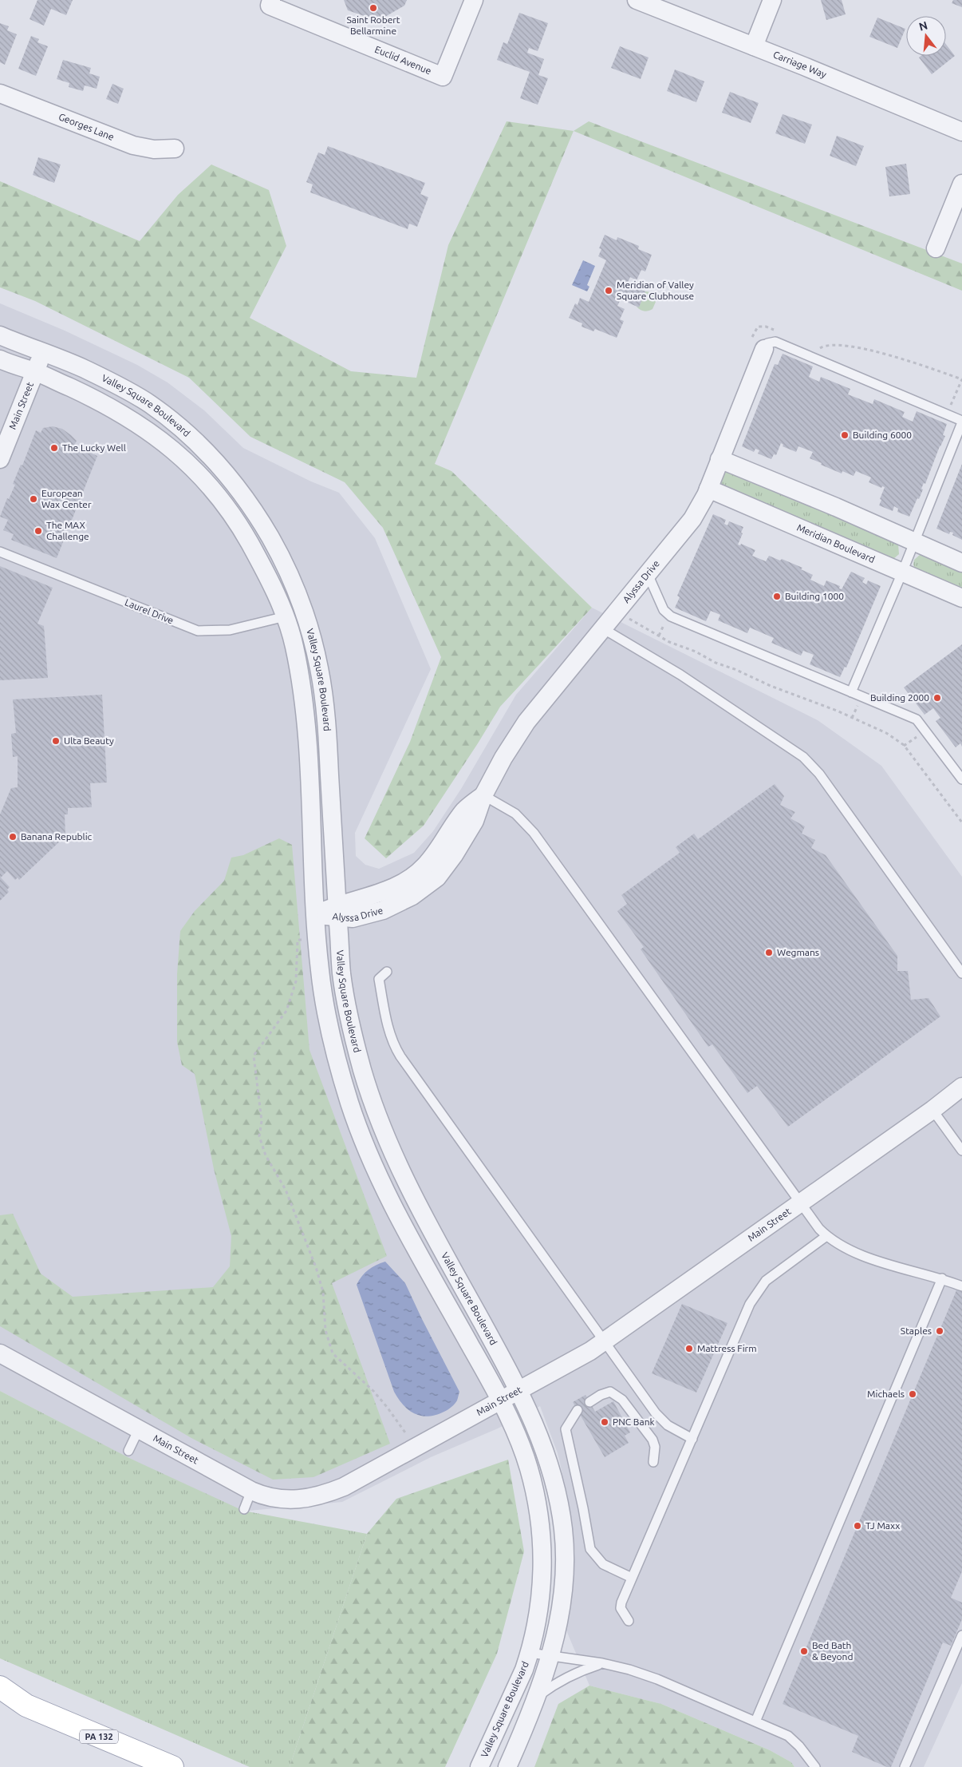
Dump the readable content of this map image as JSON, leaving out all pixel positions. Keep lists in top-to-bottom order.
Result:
{
  "streets": {
    "main road": ["PA 132"],
    "street": [
      "Euclid Avenue",
      "Carriage Way",
      "Georges Lane",
      "Main Street",
      "Valley Square Boulevard",
      "Meridian Boulevard",
      "Alyssa Drive"
    ],
    "lane": ["Laurel Drive"]
  },
  "crossings": [
    ["Main Street", "Valley Square Boulevard"],
    ["Valley Square Boulevard", "Alyssa Drive"],
    ["Valley Square Boulevard", "Laurel Drive"],
    ["Meridian Boulevard", "Alyssa Drive"]
  ],
  "places": [
    "Saint Robert Bellarmine",
    "Meridian of Valley Square Clubhouse",
    "Building 6000",
    "The Lucky Well",
    "European Wax Center",
    "The MAX Challenge",
    "Building 1000",
    "Building 2000",
    "Ulta Beauty",
    "Banana Republic",
    "Wegmans",
    "Staples",
    "Mattress Firm",
    "Michaels",
    "PNC Bank",
    "TJ Maxx",
    "Bed Bath & Beyond"
  ],
  "north": "top"
}
